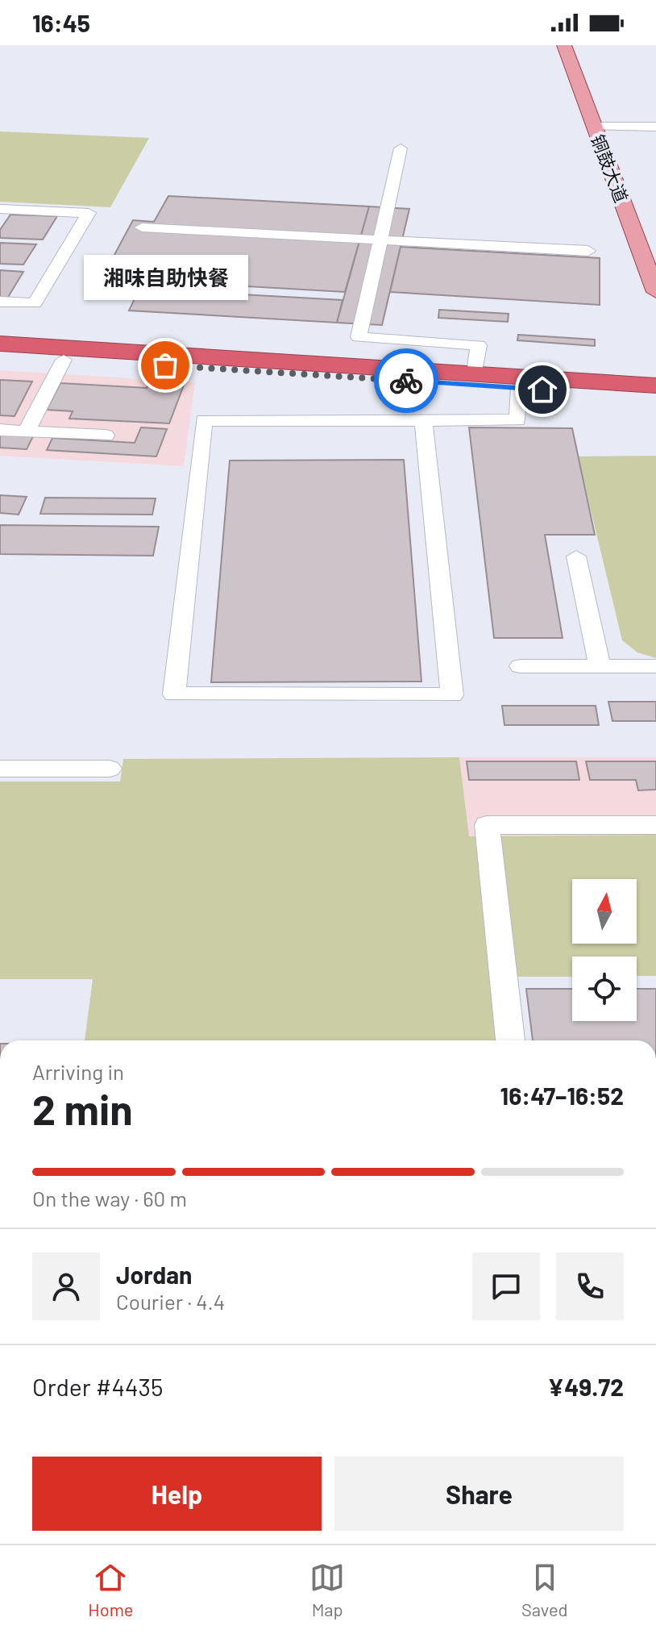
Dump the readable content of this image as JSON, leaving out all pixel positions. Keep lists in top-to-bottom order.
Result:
{
  "streets": {
    "main road": ["铜鼓大道"]
  },
  "places": ["湘味自助快餐"],
  "north": "top",
  "page": {
    "status": "16:45",
    "bubble": "湘味自助快餐",
    "heading": ["2 min", "Arriving in", "16:47–16:52"],
    "panel": [
      "Jordan",
      "Courier · 4.4",
      "Order #4435",
      "¥49.72"
    ],
    "bar": "On the way · 60 m",
    "buttons": ["Help", "Share"],
    "tabs": ["Home", "Map", "Saved"]
  }
}
